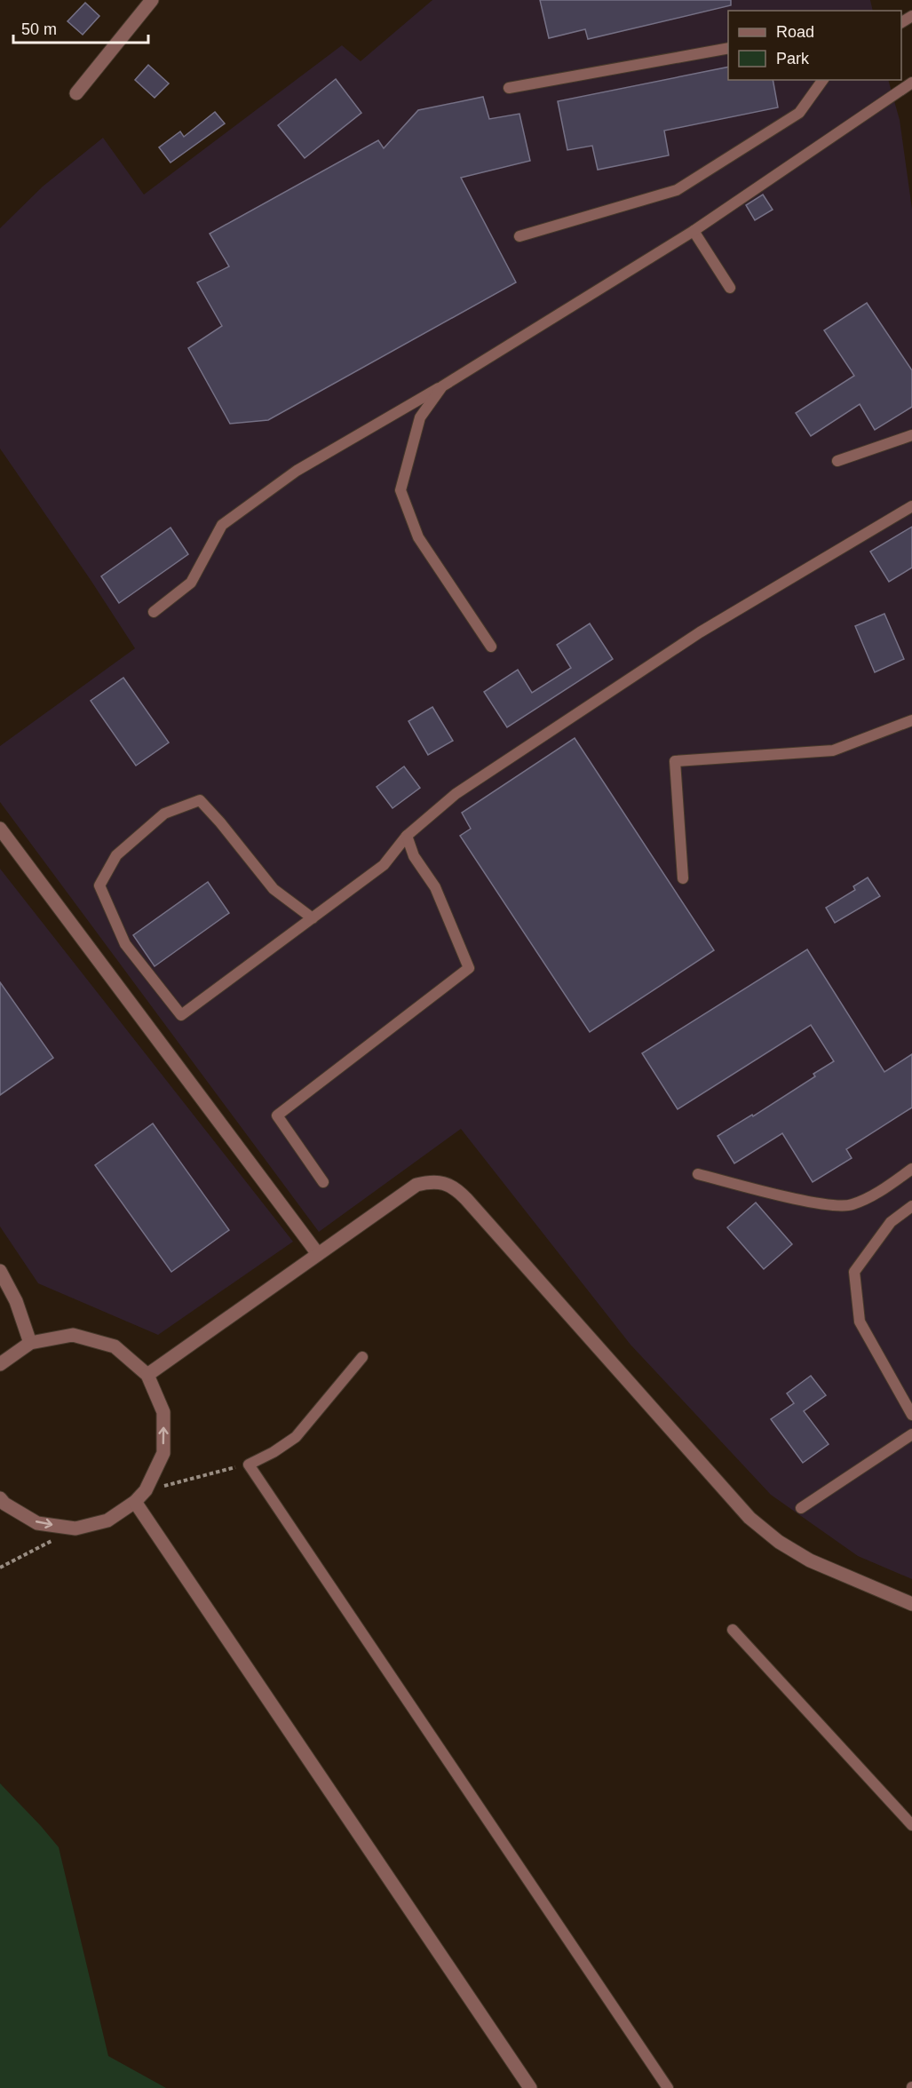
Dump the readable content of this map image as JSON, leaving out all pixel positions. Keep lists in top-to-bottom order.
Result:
{
  "legend": ["Road", "Park"],
  "scale_bar": "50 m"
}
